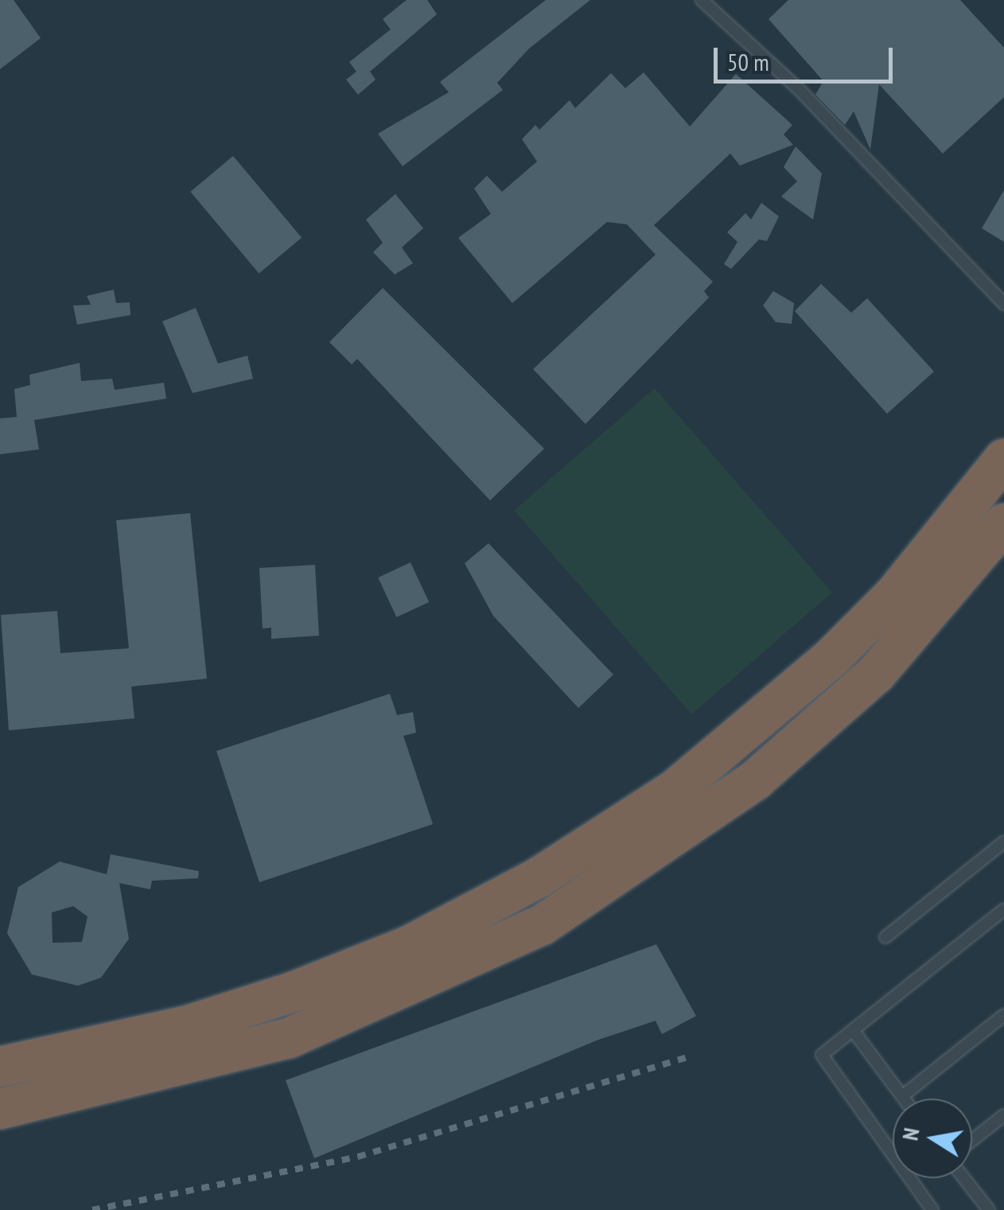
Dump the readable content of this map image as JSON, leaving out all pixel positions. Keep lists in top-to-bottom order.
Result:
{
  "scale_bar": "50 m",
  "north": "left"
}
